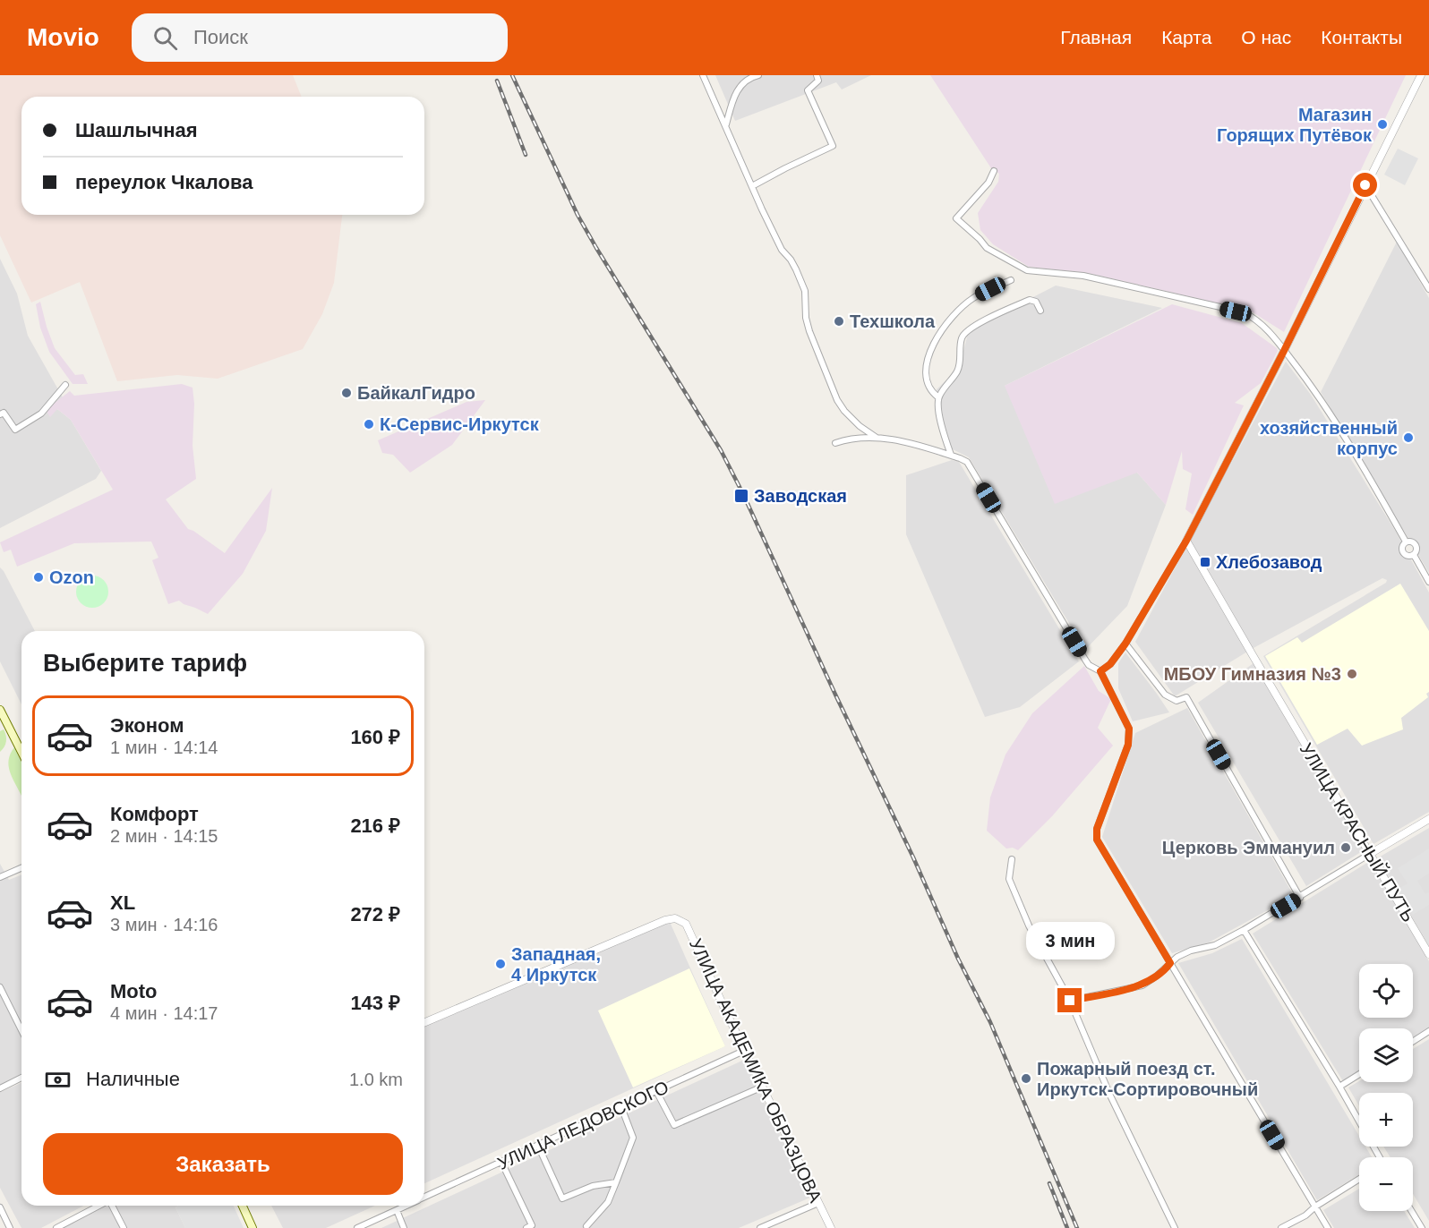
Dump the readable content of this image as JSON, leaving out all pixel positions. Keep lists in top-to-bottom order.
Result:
{
  "streets": {
    "street": ["УЛИЦА КРАСНЫЙ ПУТЬ", "УЛИЦА АКАДЕМИКА ОБРАЗЦОВА", "УЛИЦА ЛЕДОВСКОГО"]
  },
  "crossings": [
    ["УЛИЦА АКАДЕМИКА ОБРАЗЦОВА", "УЛИЦА ЛЕДОВСКОГО"]
  ],
  "places": {
    "other": [
      "Магазин Горящих Путёвок",
      "Техшкола",
      "БайкалГидро",
      "К-Сервис-Иркутск",
      "хозяйственный корпус",
      "Ozon",
      "МБОУ Гимназия №3",
      "Церковь Эммануил",
      "Западная, 4 Иркутск",
      "Пожарный поезд ст. Иркутск-Сортировочный"
    ],
    "transit": ["Заводская", "Хлебозавод"]
  },
  "page": {
    "header": "Movio",
    "search": "Поиск",
    "nav": [
      "Главная",
      "Карта",
      "О нас",
      "Контакты"
    ],
    "banner": ["Шашлычная", "переулок Чкалова"],
    "heading": "Выберите тариф",
    "list": [
      {
        "name": "Эконом",
        "note": "1 мин · 14:14",
        "value": "160 ₽"
      },
      {
        "name": "Комфорт",
        "note": "2 мин · 14:15",
        "value": "216 ₽"
      },
      {
        "name": "XL",
        "note": "3 мин · 14:16",
        "value": "272 ₽"
      },
      {
        "name": "Moto",
        "note": "4 мин · 14:17",
        "value": "143 ₽"
      }
    ],
    "bubble": "3 мин",
    "map_buttons": ["+", "−"],
    "pay": ["Наличные", "1.0 km"],
    "buttons": "Заказать"
  }
}
